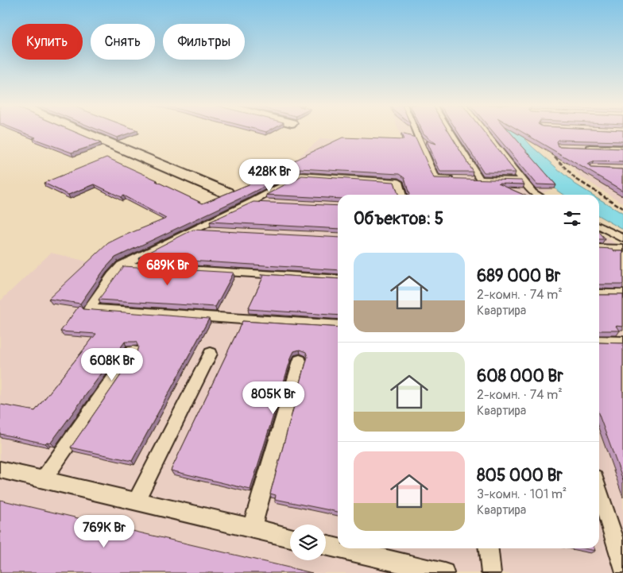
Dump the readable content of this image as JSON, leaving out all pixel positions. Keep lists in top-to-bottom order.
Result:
{
  "page": {
    "chip": ["Купить", "Снять", "Фильтры"],
    "price": [
      "428K Br",
      "689K Br",
      "608K Br",
      "805K Br",
      "769K Br"
    ],
    "heading": "Объектов: 5",
    "list": [
      {
        "name": "689 000 Br",
        "note": "2-комн. · 74 m² · Квартира"
      },
      {
        "name": "608 000 Br",
        "note": "2-комн. · 74 m² · Квартира"
      },
      {
        "name": "805 000 Br",
        "note": "3-комн. · 101 m² · Квартира"
      }
    ]
  }
}
